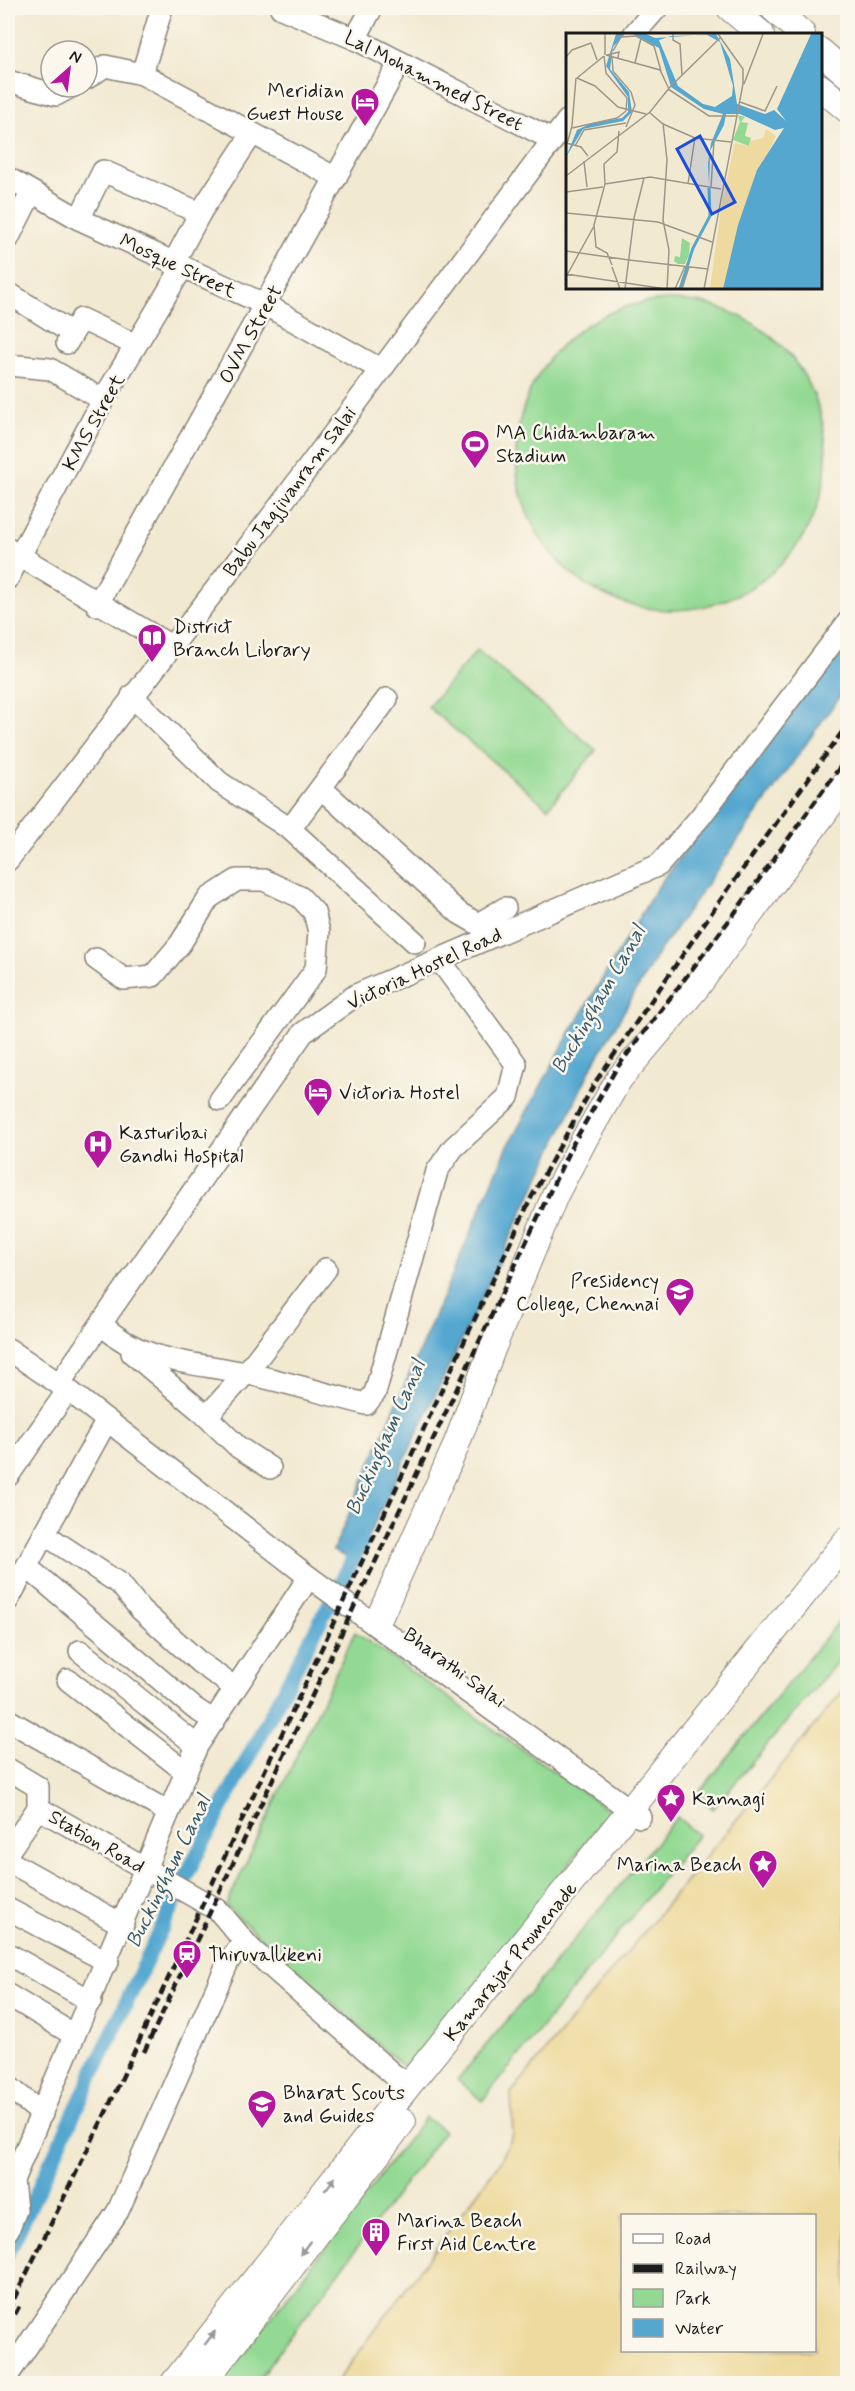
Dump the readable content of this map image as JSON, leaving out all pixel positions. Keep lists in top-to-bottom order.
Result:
{
  "streets": {
    "main road": ["Kamarajar Promenade"],
    "street": [
      "Lal Mohammed Street",
      "Mosque Street",
      "OVM Street",
      "KMS Street",
      "Babu Jagjivanram Salai",
      "Victoria Hostel Road",
      "Bharathi Salai",
      "Station Road"
    ]
  },
  "crossings": [
    ["Lal Mohammed Street", "OVM Street"],
    ["Lal Mohammed Street", "Babu Jagjivanram Salai"],
    ["Mosque Street", "OVM Street"],
    ["Mosque Street", "KMS Street"],
    ["Mosque Street", "Babu Jagjivanram Salai"],
    ["Victoria Hostel Road", "Bharathi Salai"],
    ["Bharathi Salai", "Kamarajar Promenade"],
    ["Station Road", "Kamarajar Promenade"]
  ],
  "water": ["Buckingham Canal"],
  "places": {
    "hotel": ["Meridian Guest House", "Victoria Hostel"],
    "sports": ["MA Chidambaram Stadium"],
    "library": ["District Branch Library"],
    "hospital": ["Kasturibai Gandhi Hospital"],
    "school or university": ["Presidency College, Chennai", "Bharat Scouts and Guides"],
    "place": ["Kannagi", "Marina Beach"],
    "station": ["Thiruvallikeni"],
    "building": ["Marina Beach First Aid Centre"]
  },
  "legend": [
    "Road",
    "Railway",
    "Park",
    "Water"
  ],
  "north": "top right"
}
